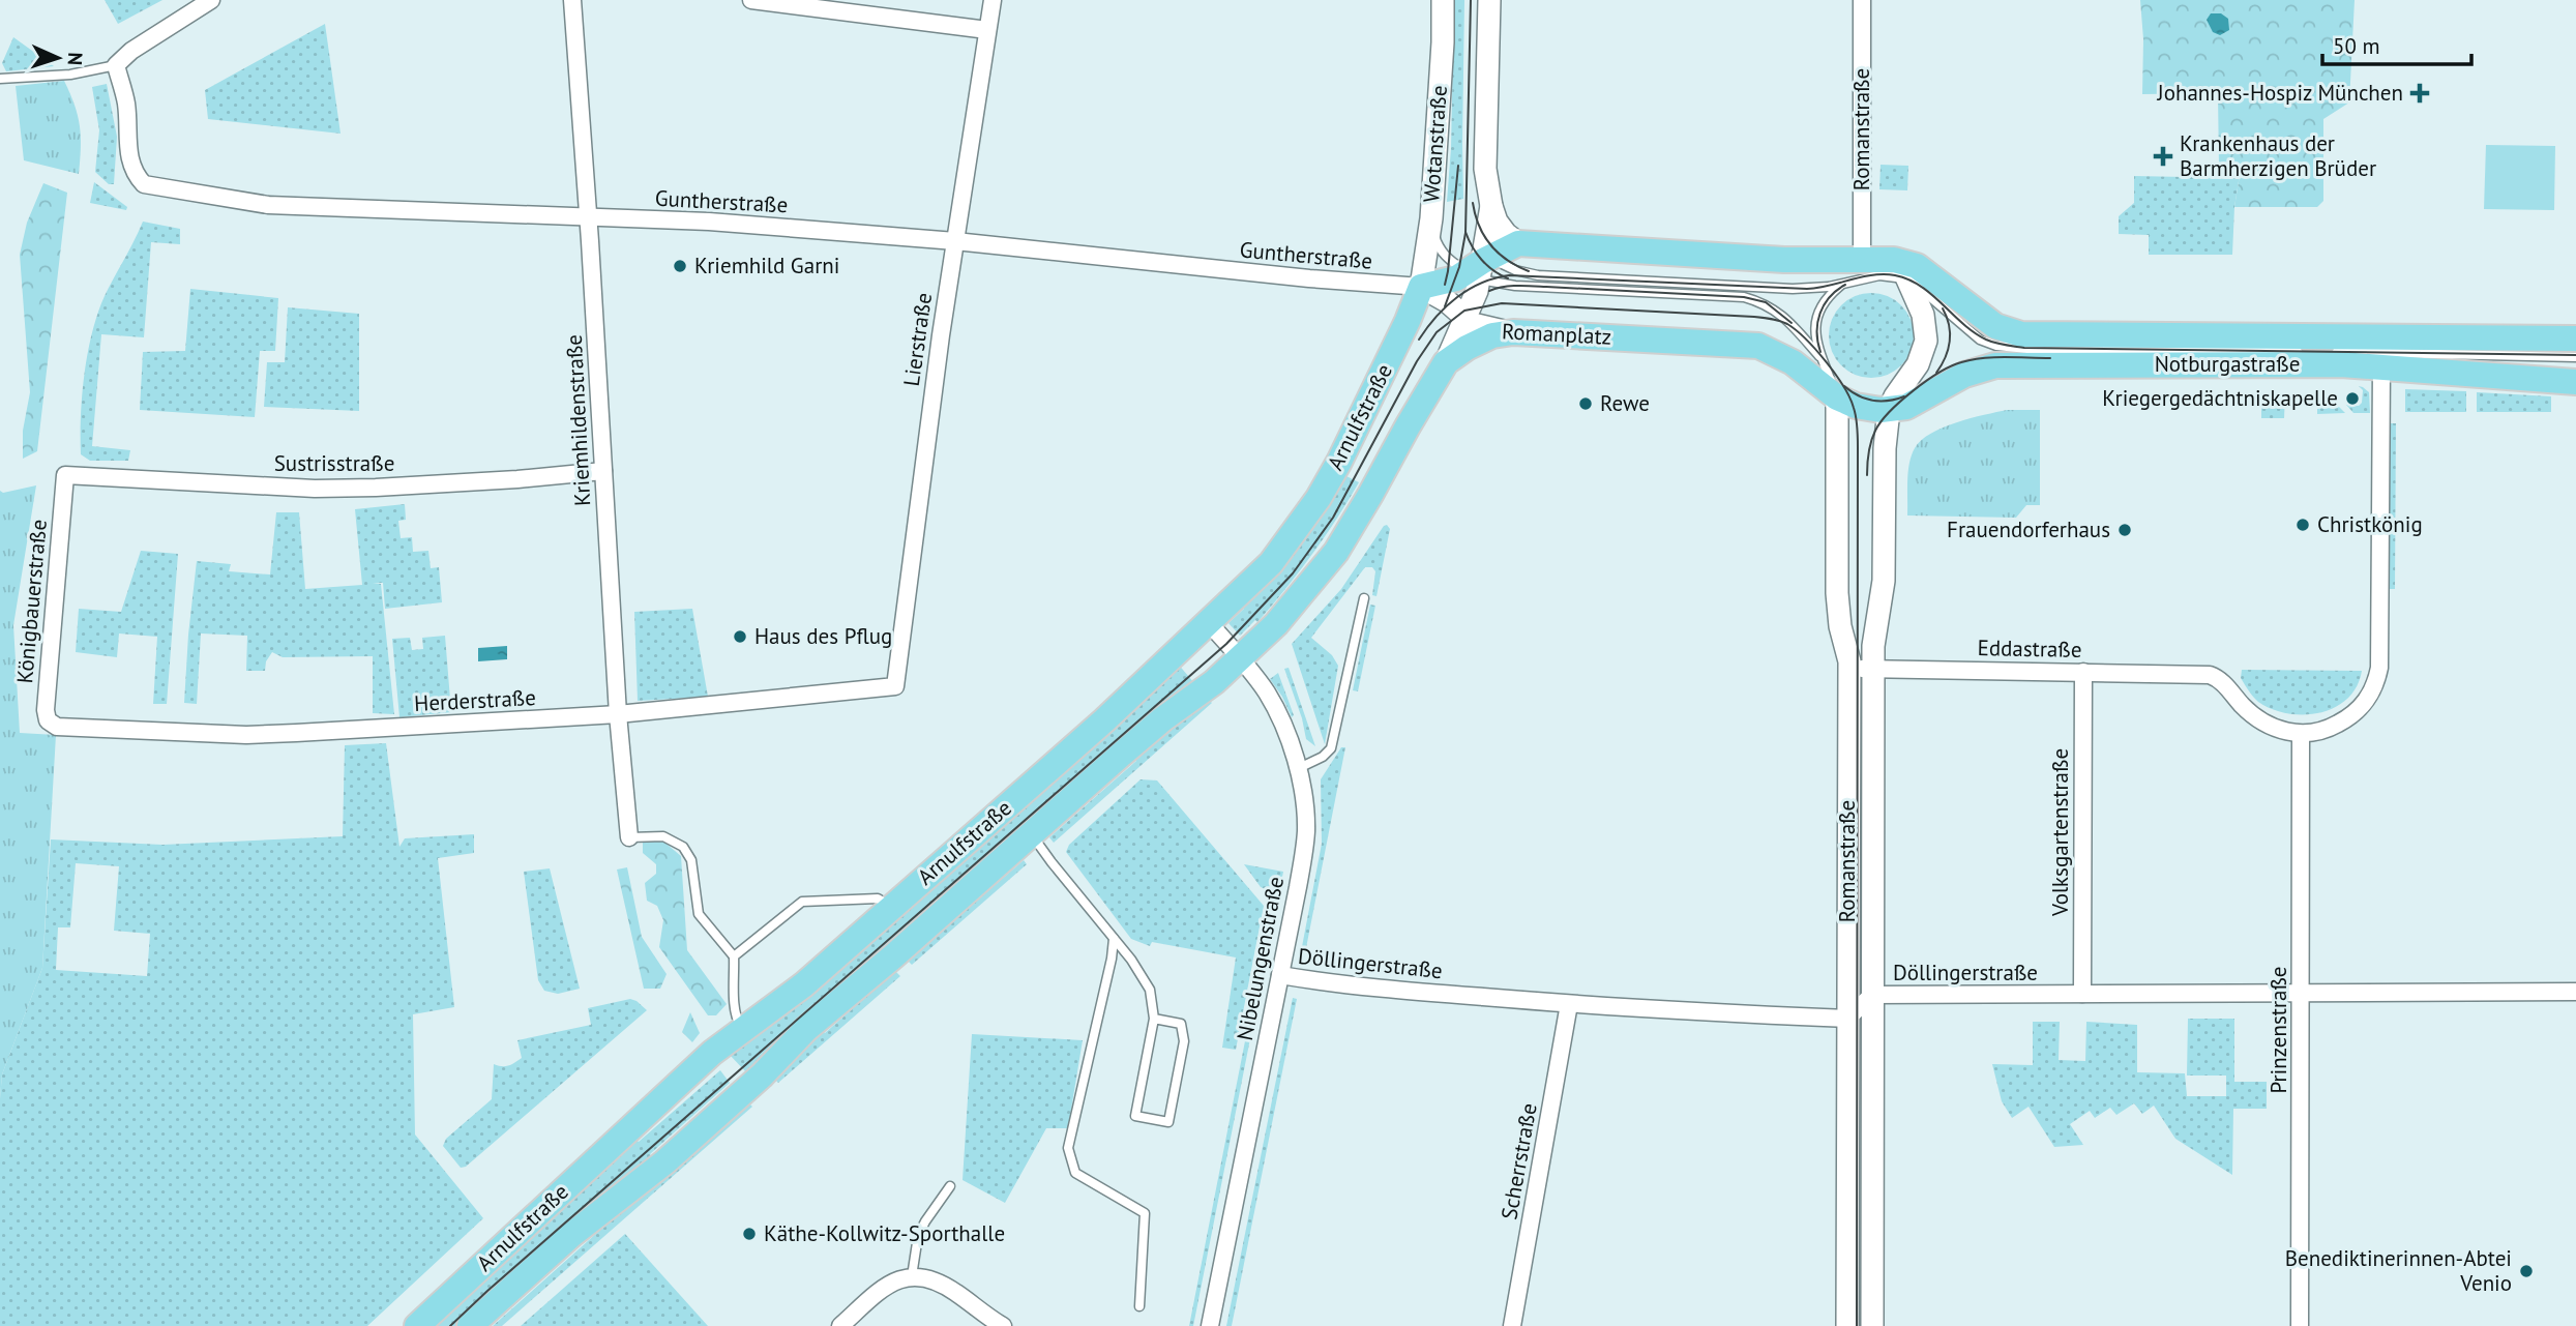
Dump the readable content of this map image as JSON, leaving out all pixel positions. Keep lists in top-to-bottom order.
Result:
{
  "streets": {
    "main road": [
      "Romanstraße",
      "Wotanstraße",
      "Romanplatz",
      "Notburgastraße",
      "Arnulfstraße"
    ],
    "street": [
      "Guntherstraße",
      "Lierstraße",
      "Kriemhildenstraße",
      "Sustrisstraße",
      "Königbauerstraße",
      "Eddastraße",
      "Herderstraße",
      "Volksgartenstraße",
      "Nibelungenstraße",
      "Döllingerstraße",
      "Prinzenstraße",
      "Scherrstraße"
    ]
  },
  "crossings": [
    ["Romanstraße", "Romanplatz"],
    ["Romanstraße", "Notburgastraße"],
    ["Romanstraße", "Eddastraße"],
    ["Romanstraße", "Döllingerstraße"],
    ["Wotanstraße", "Guntherstraße"],
    ["Wotanstraße", "Romanplatz"],
    ["Wotanstraße", "Arnulfstraße"],
    ["Guntherstraße", "Romanplatz"],
    ["Guntherstraße", "Lierstraße"],
    ["Guntherstraße", "Arnulfstraße"],
    ["Guntherstraße", "Kriemhildenstraße"],
    ["Romanplatz", "Notburgastraße"],
    ["Romanplatz", "Arnulfstraße"],
    ["Lierstraße", "Herderstraße"],
    ["Arnulfstraße", "Nibelungenstraße"],
    ["Kriemhildenstraße", "Sustrisstraße"],
    ["Kriemhildenstraße", "Herderstraße"],
    ["Sustrisstraße", "Königbauerstraße"],
    ["Königbauerstraße", "Herderstraße"],
    ["Eddastraße", "Volksgartenstraße"],
    ["Eddastraße", "Prinzenstraße"],
    ["Volksgartenstraße", "Döllingerstraße"],
    ["Nibelungenstraße", "Döllingerstraße"],
    ["Döllingerstraße", "Prinzenstraße"],
    ["Döllingerstraße", "Scherrstraße"]
  ],
  "places": {
    "health": ["Johannes-Hospiz München", "Krankenhaus der Barmherzigen Brüder"],
    "other": [
      "Kriemhild Garni",
      "Kriegergedächtniskapelle",
      "Rewe",
      "Christkönig",
      "Frauendorferhaus",
      "Haus des Pflug",
      "Käthe-Kollwitz-Sporthalle",
      "Benediktinerinnen-Abtei Venio"
    ]
  },
  "scale_bar": "50 m",
  "north": "right"
}
